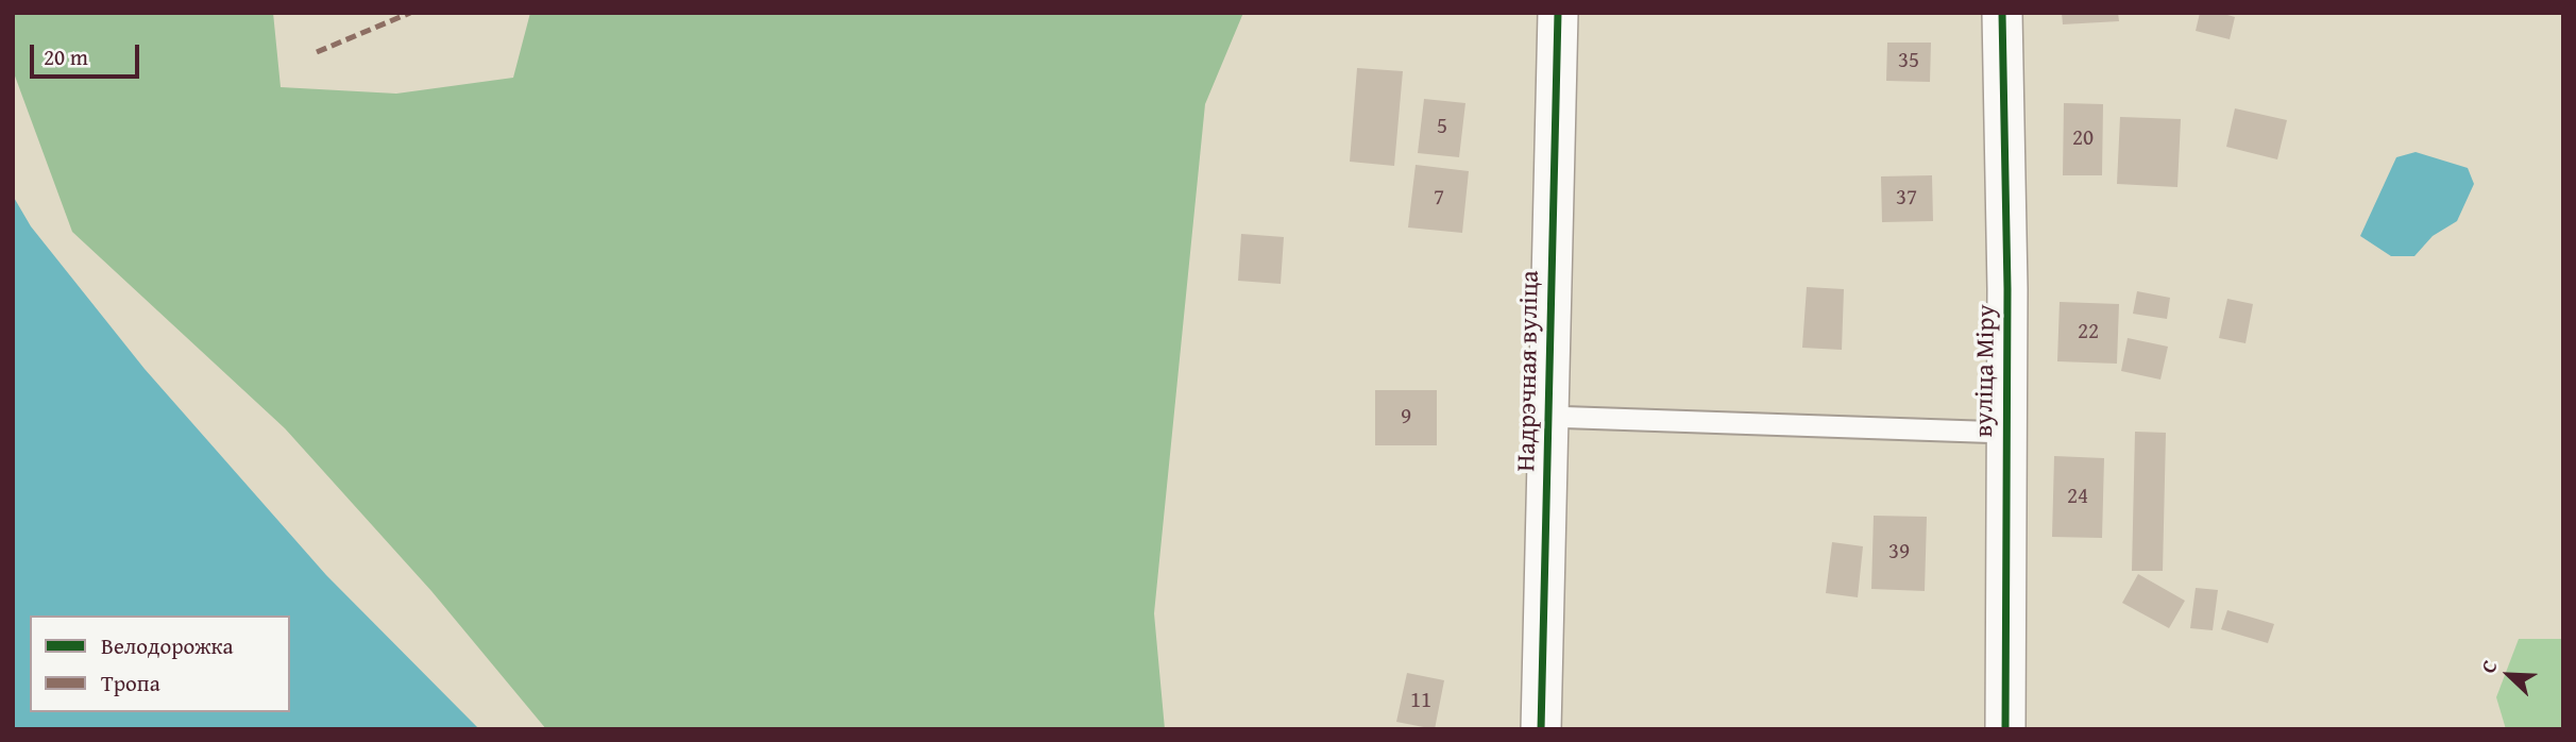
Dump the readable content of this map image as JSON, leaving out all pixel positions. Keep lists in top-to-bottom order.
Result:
{
  "streets": {
    "street": ["Надрэчная вуліца", "вуліца Міру"]
  },
  "house_numbers": [
    "35",
    "5",
    "20",
    "7",
    "37",
    "22",
    "9",
    "24",
    "39",
    "11"
  ],
  "legend": ["Велодорожка", "Тропа"],
  "scale_bar": "20 m",
  "north": "top left"
}
